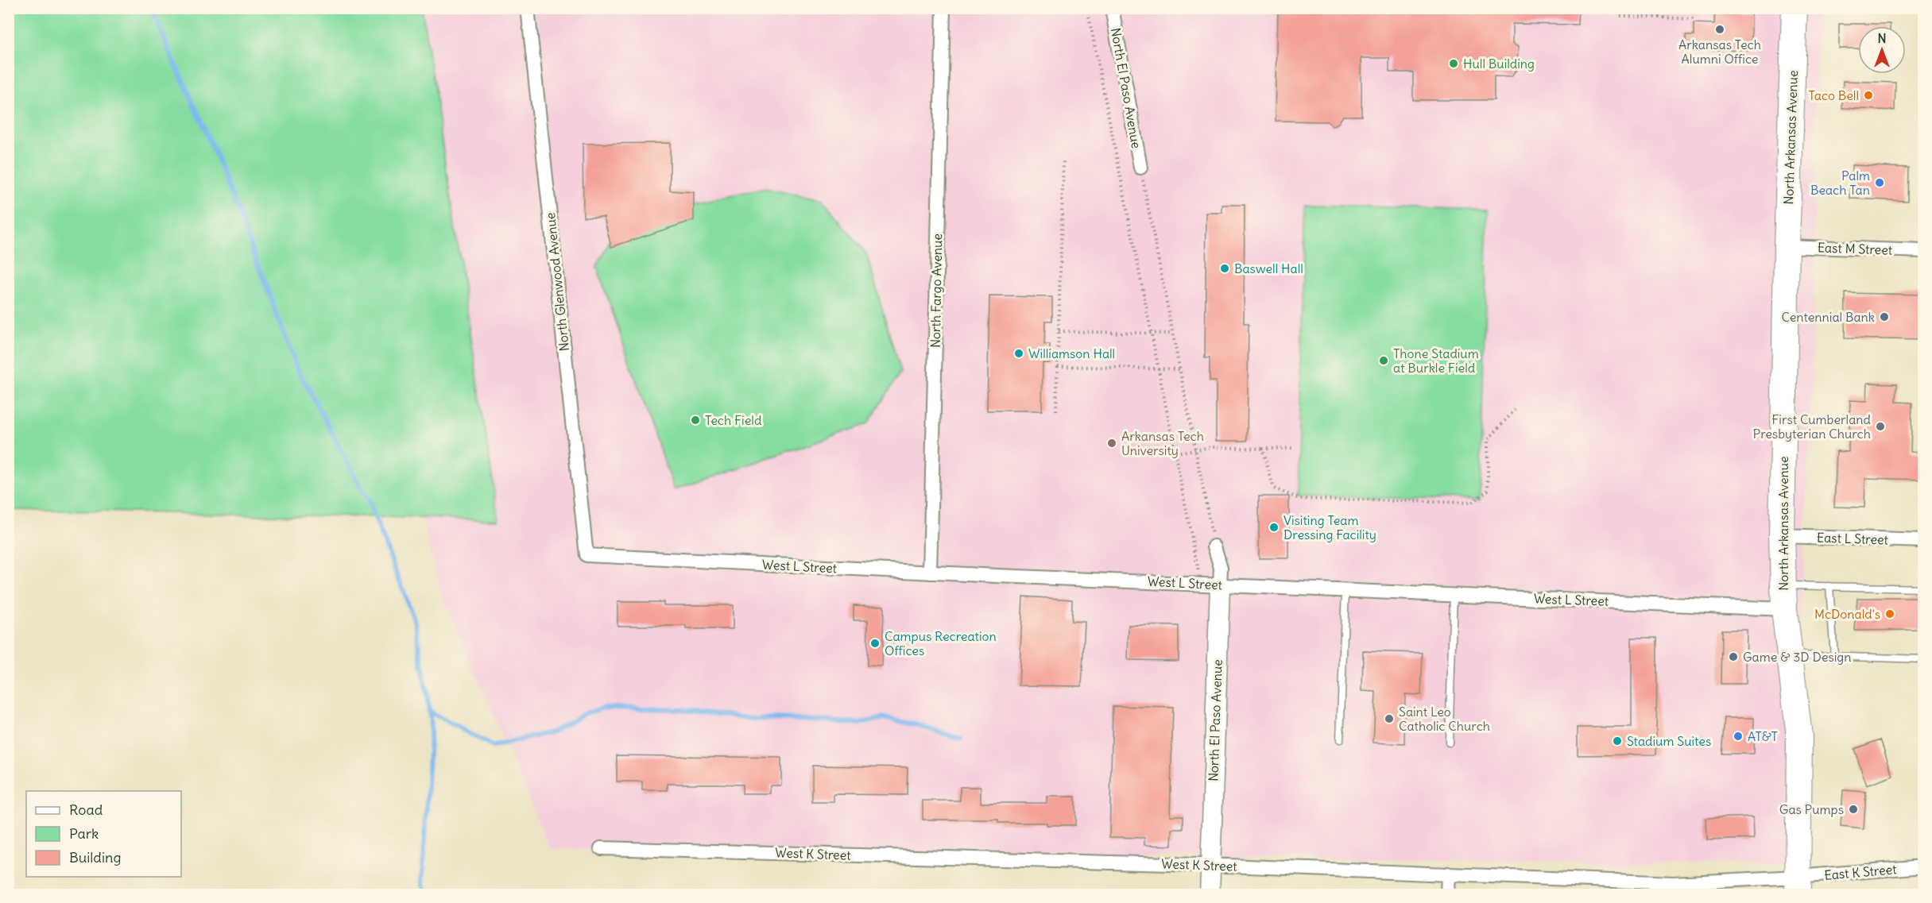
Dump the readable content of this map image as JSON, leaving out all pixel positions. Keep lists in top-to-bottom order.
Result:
{
  "streets": {
    "highway": ["North Arkansas Avenue"],
    "street": [
      "North El Paso Avenue",
      "East M Street",
      "North Glenwood Avenue",
      "North Fargo Avenue",
      "East L Street",
      "West L Street",
      "West K Street",
      "East K Street"
    ]
  },
  "crossings": [
    ["North El Paso Avenue", "West L Street"],
    ["North El Paso Avenue", "West K Street"],
    ["North Arkansas Avenue", "East M Street"],
    ["North Arkansas Avenue", "East L Street"],
    ["North Arkansas Avenue", "West L Street"],
    ["North Arkansas Avenue", "West K Street"],
    ["North Arkansas Avenue", "East K Street"],
    ["North Glenwood Avenue", "West L Street"],
    ["North Fargo Avenue", "West L Street"],
    ["West K Street", "East K Street"]
  ],
  "places": [
    "Arkansas Tech Alumni Office",
    "Hull Building",
    "Taco Bell",
    "Palm Beach Tan",
    "Baswell Hall",
    "Centennial Bank",
    "Williamson Hall",
    "Thone Stadium at Burkle Field",
    "Tech Field",
    "First Cumberland Presbyterian Church",
    "Arkansas Tech University",
    "Visiting Team Dressing Facility",
    "McDonald's",
    "Campus Recreation Offices",
    "Game & 3D Design",
    "Saint Leo Catholic Church",
    "AT&T",
    "Stadium Suites",
    "Gas Pumps"
  ],
  "legend": ["Road", "Park", "Building"],
  "north": "top"
}
